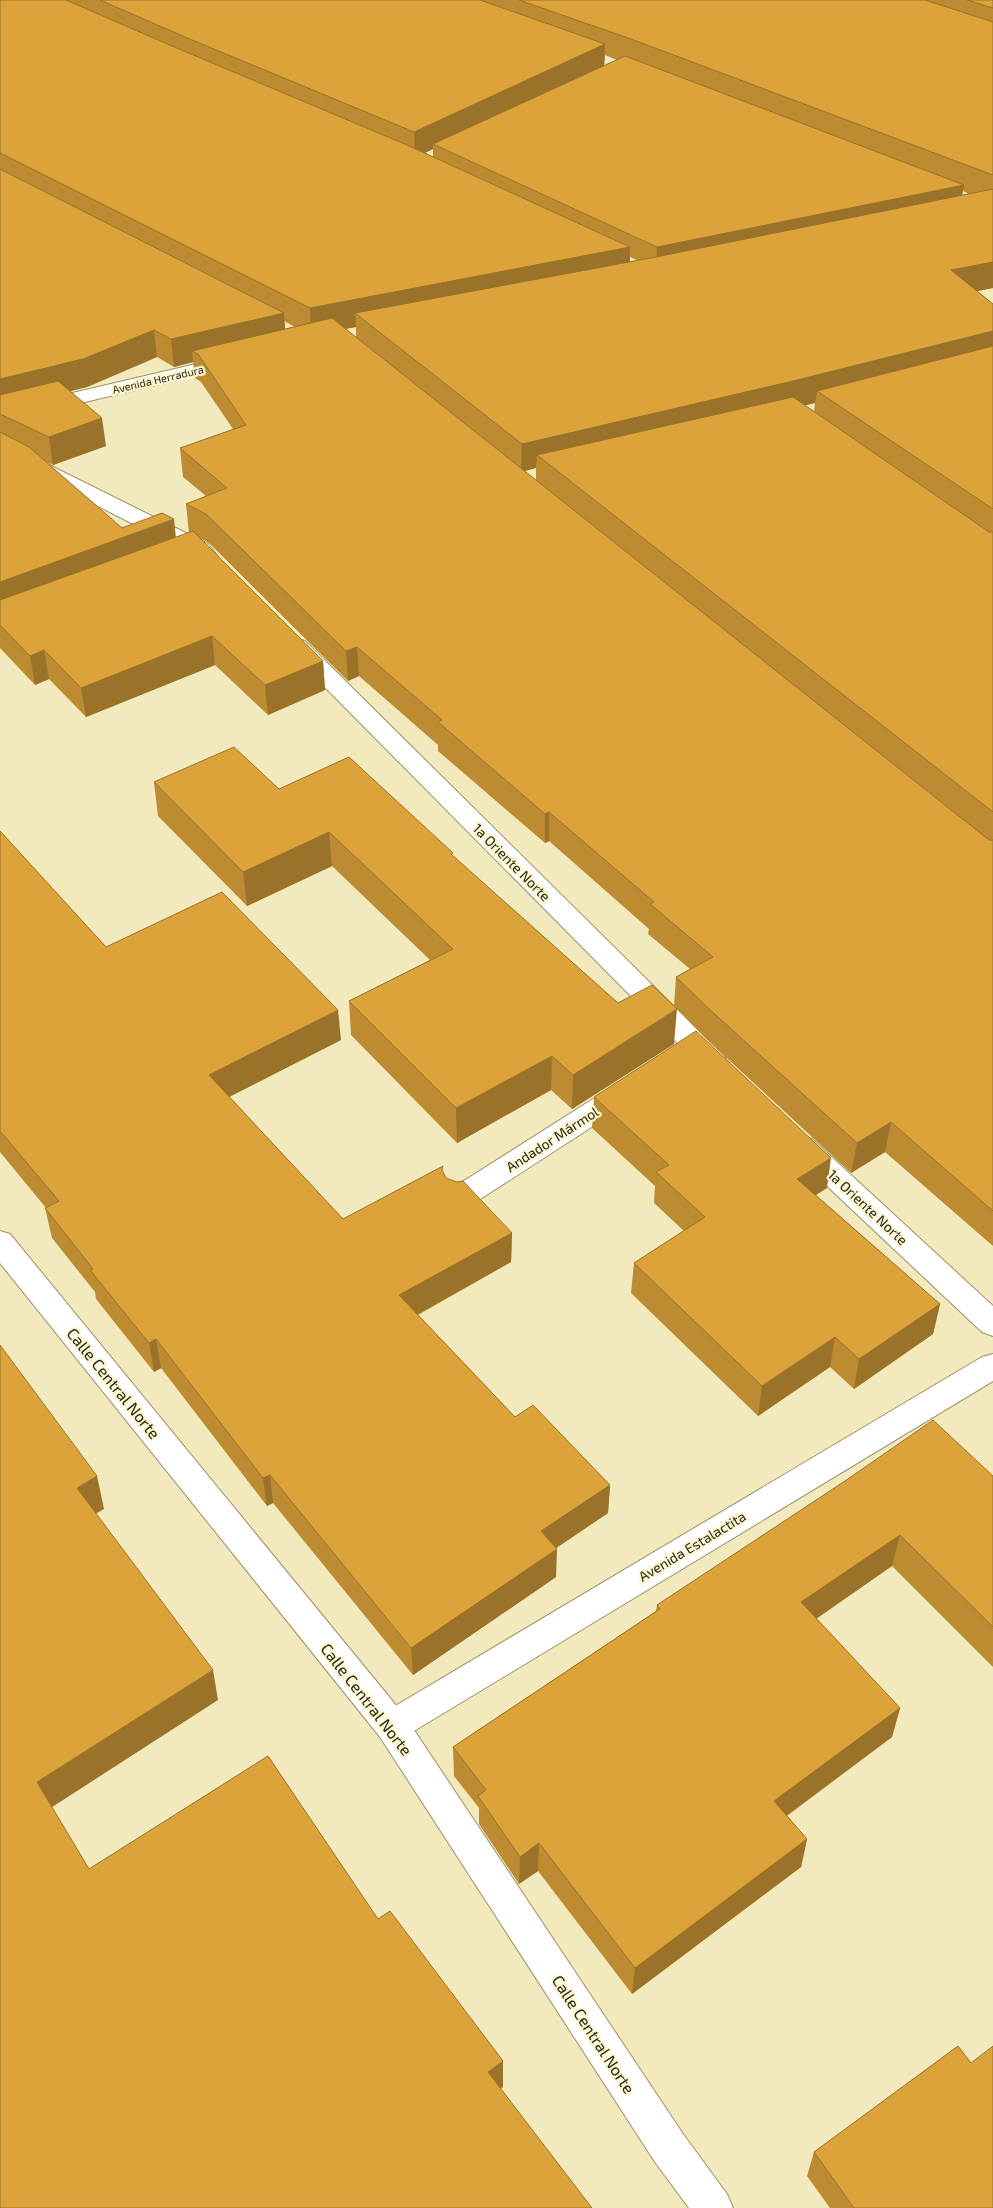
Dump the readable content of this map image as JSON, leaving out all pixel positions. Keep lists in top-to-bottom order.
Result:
{
  "streets": {
    "street": [
      "Avenida Herradura",
      "1a Oriente Norte",
      "Andador Mármol",
      "Calle Central Norte",
      "Avenida Estalactita"
    ]
  },
  "crossings": [
    ["Calle Central Norte", "Avenida Estalactita"]
  ]
}
